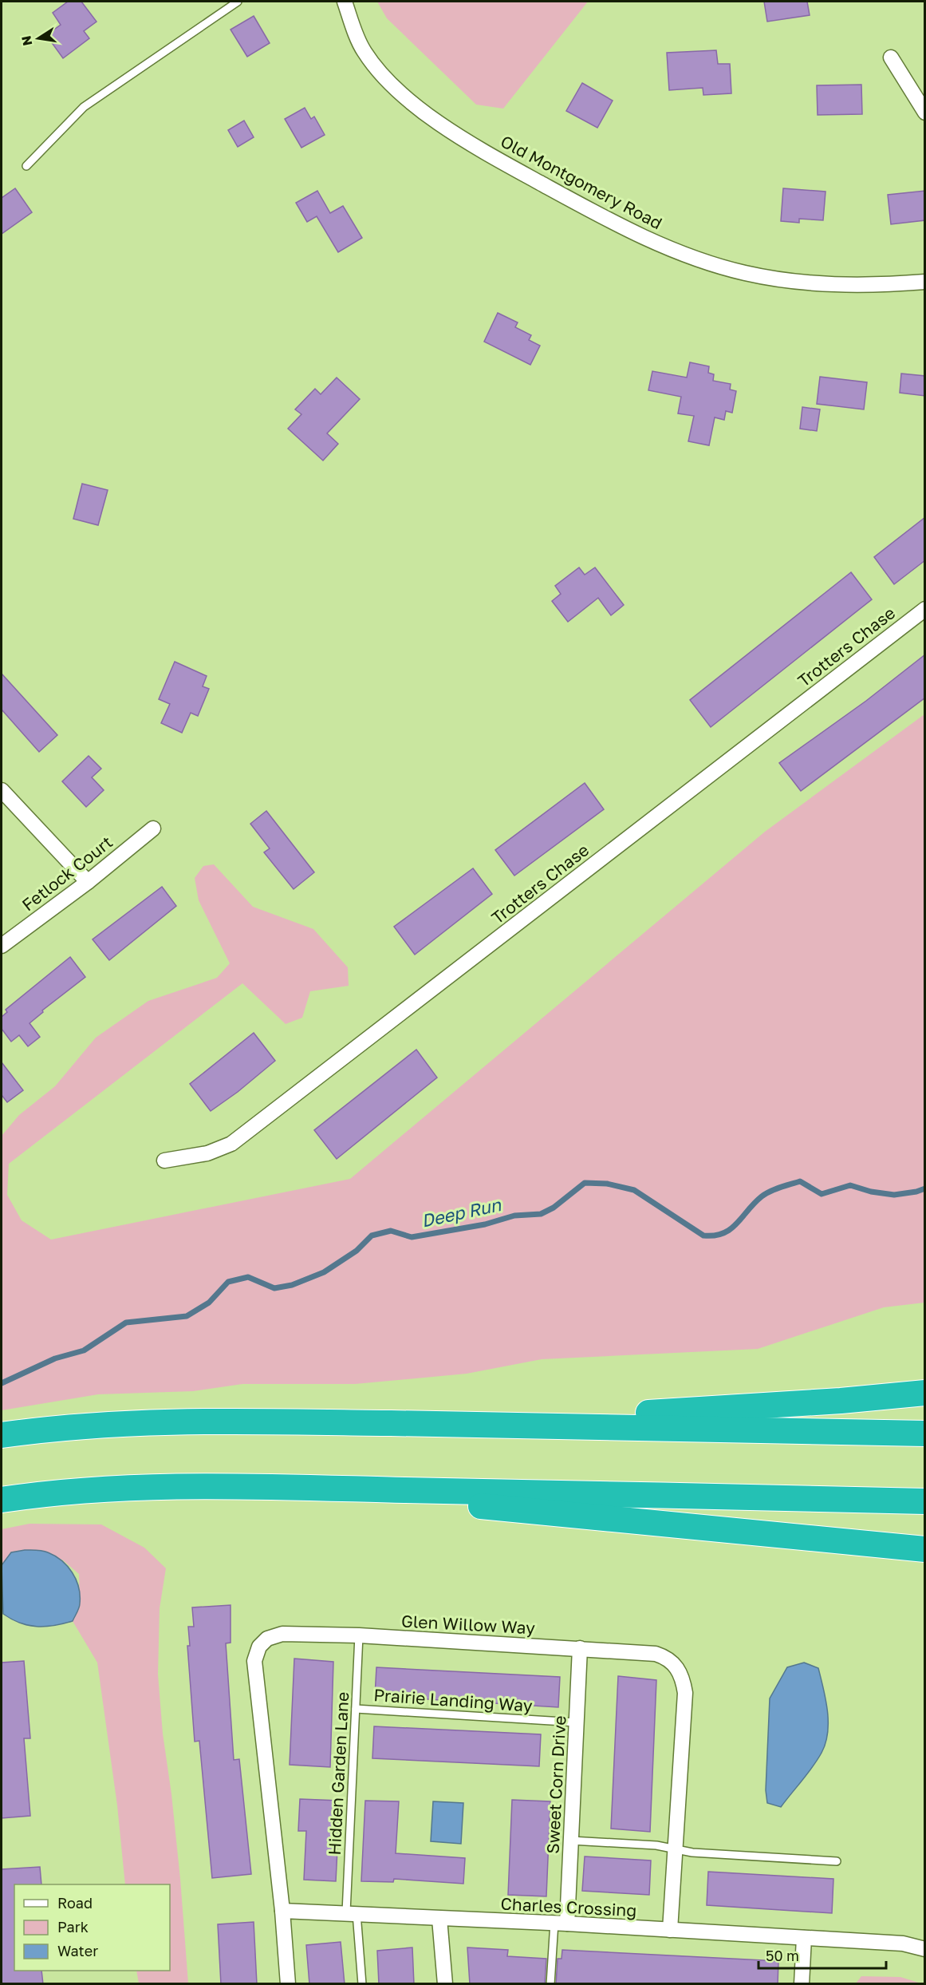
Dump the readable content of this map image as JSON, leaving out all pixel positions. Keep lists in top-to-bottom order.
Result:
{
  "streets": {
    "street": [
      "Old Montgomery Road",
      "Trotters Chase",
      "Fetlock Court",
      "Glen Willow Way",
      "Sweet Corn Drive",
      "Charles Crossing"
    ],
    "lane": ["Prairie Landing Way", "Hidden Garden Lane"]
  },
  "crossings": [
    ["Glen Willow Way", "Hidden Garden Lane"],
    ["Glen Willow Way", "Sweet Corn Drive"],
    ["Glen Willow Way", "Charles Crossing"],
    ["Prairie Landing Way", "Hidden Garden Lane"],
    ["Prairie Landing Way", "Sweet Corn Drive"],
    ["Hidden Garden Lane", "Charles Crossing"],
    ["Sweet Corn Drive", "Charles Crossing"]
  ],
  "water": ["Deep Run"],
  "legend": ["Road", "Park", "Water"],
  "scale_bar": "50 m",
  "north": "left"
}
